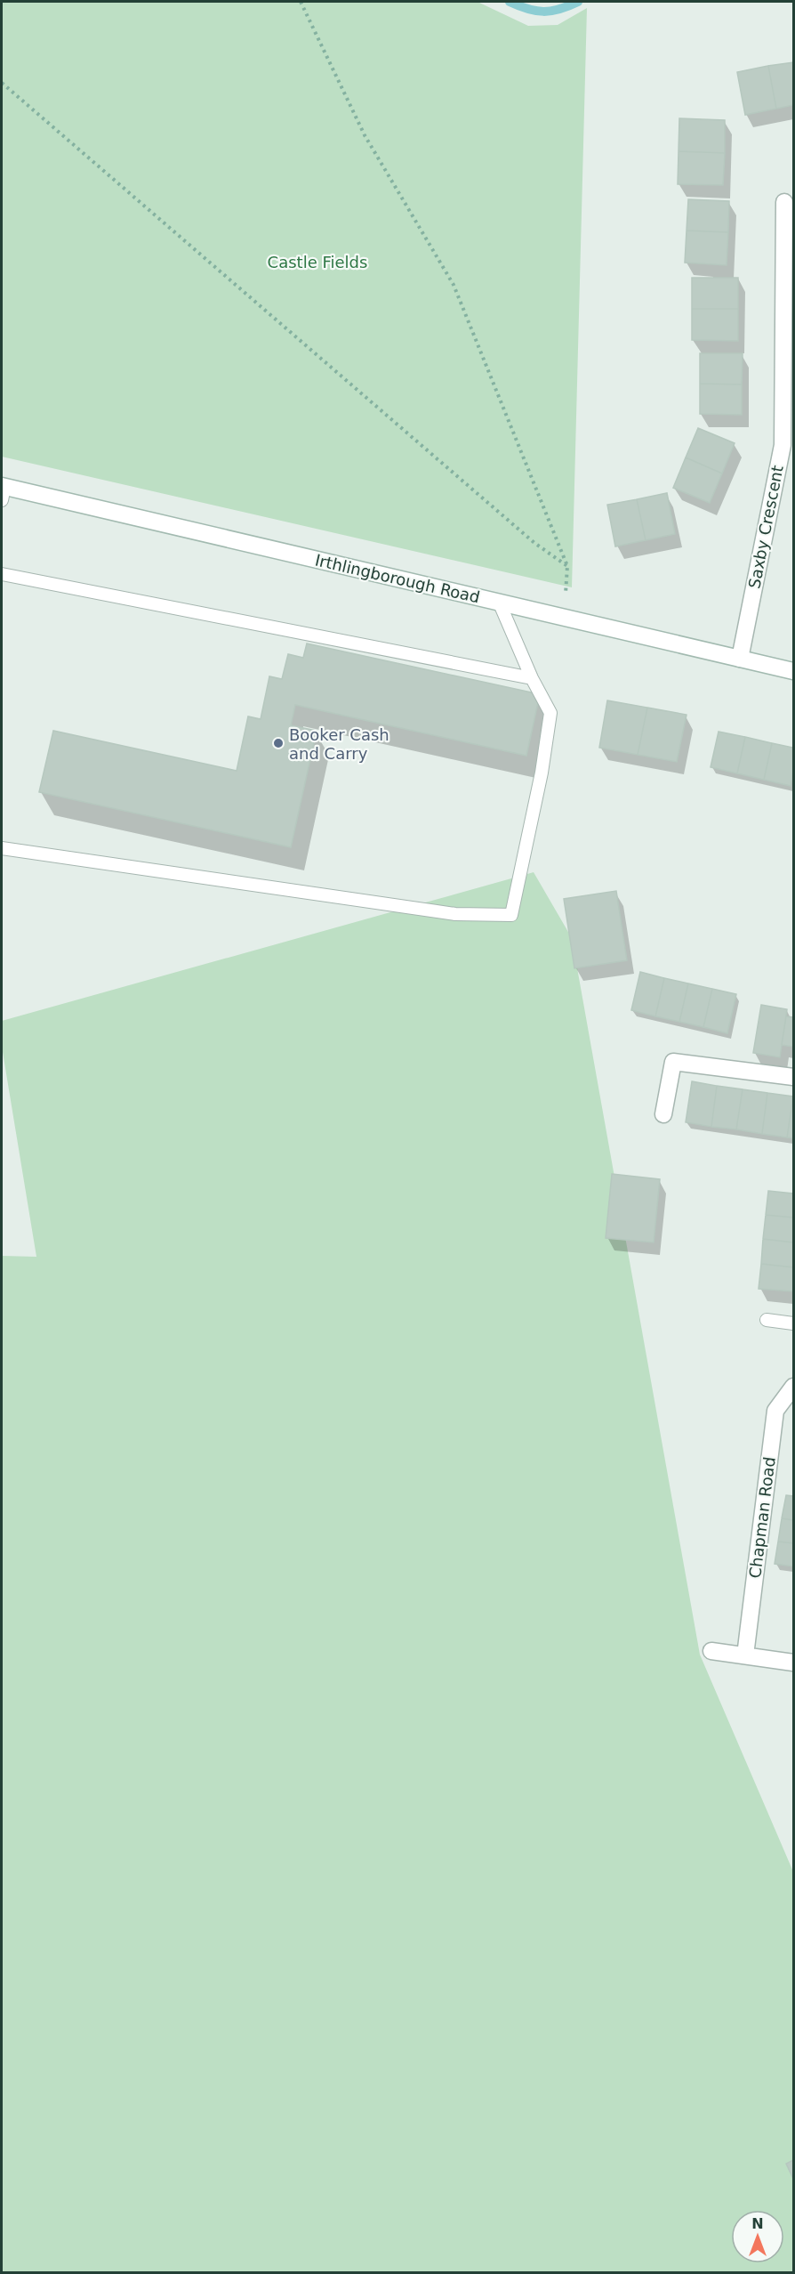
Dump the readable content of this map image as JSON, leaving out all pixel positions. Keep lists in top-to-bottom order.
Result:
{
  "streets": {
    "street": ["Saxby Crescent", "Irthlingborough Road", "Chapman Road"]
  },
  "crossings": [
    ["Saxby Crescent", "Irthlingborough Road"]
  ],
  "parks": ["Castle Fields"],
  "places": ["Booker Cash and Carry"],
  "north": "top"
}
